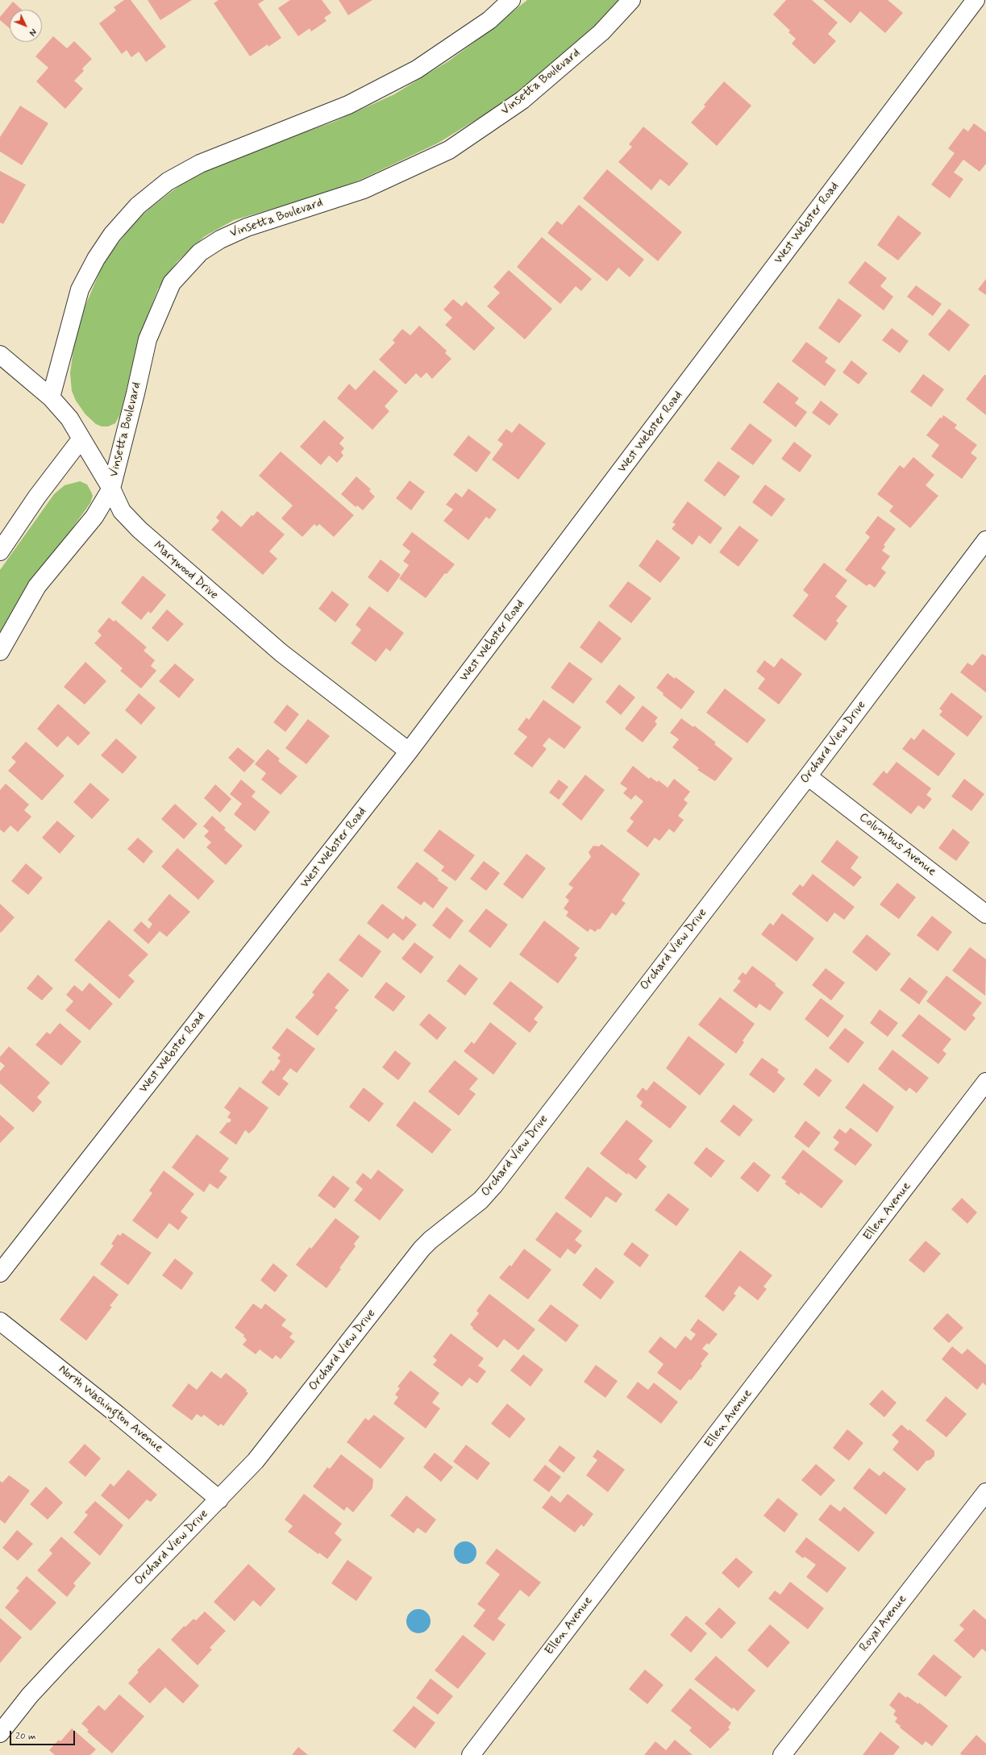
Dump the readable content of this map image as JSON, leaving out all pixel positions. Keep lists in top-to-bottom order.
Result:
{
  "streets": {
    "street": [
      "Vinsetta Boulevard",
      "West Webster Road",
      "Marywood Drive",
      "Orchard View Drive",
      "Columbus Avenue",
      "Ellen Avenue",
      "North Washington Avenue",
      "Royal Avenue"
    ]
  },
  "crossings": [
    ["Vinsetta Boulevard", "Marywood Drive"],
    ["West Webster Road", "Marywood Drive"],
    ["Orchard View Drive", "Columbus Avenue"],
    ["Orchard View Drive", "North Washington Avenue"]
  ],
  "scale_bar": "20 m",
  "north": "bottom right"
}
